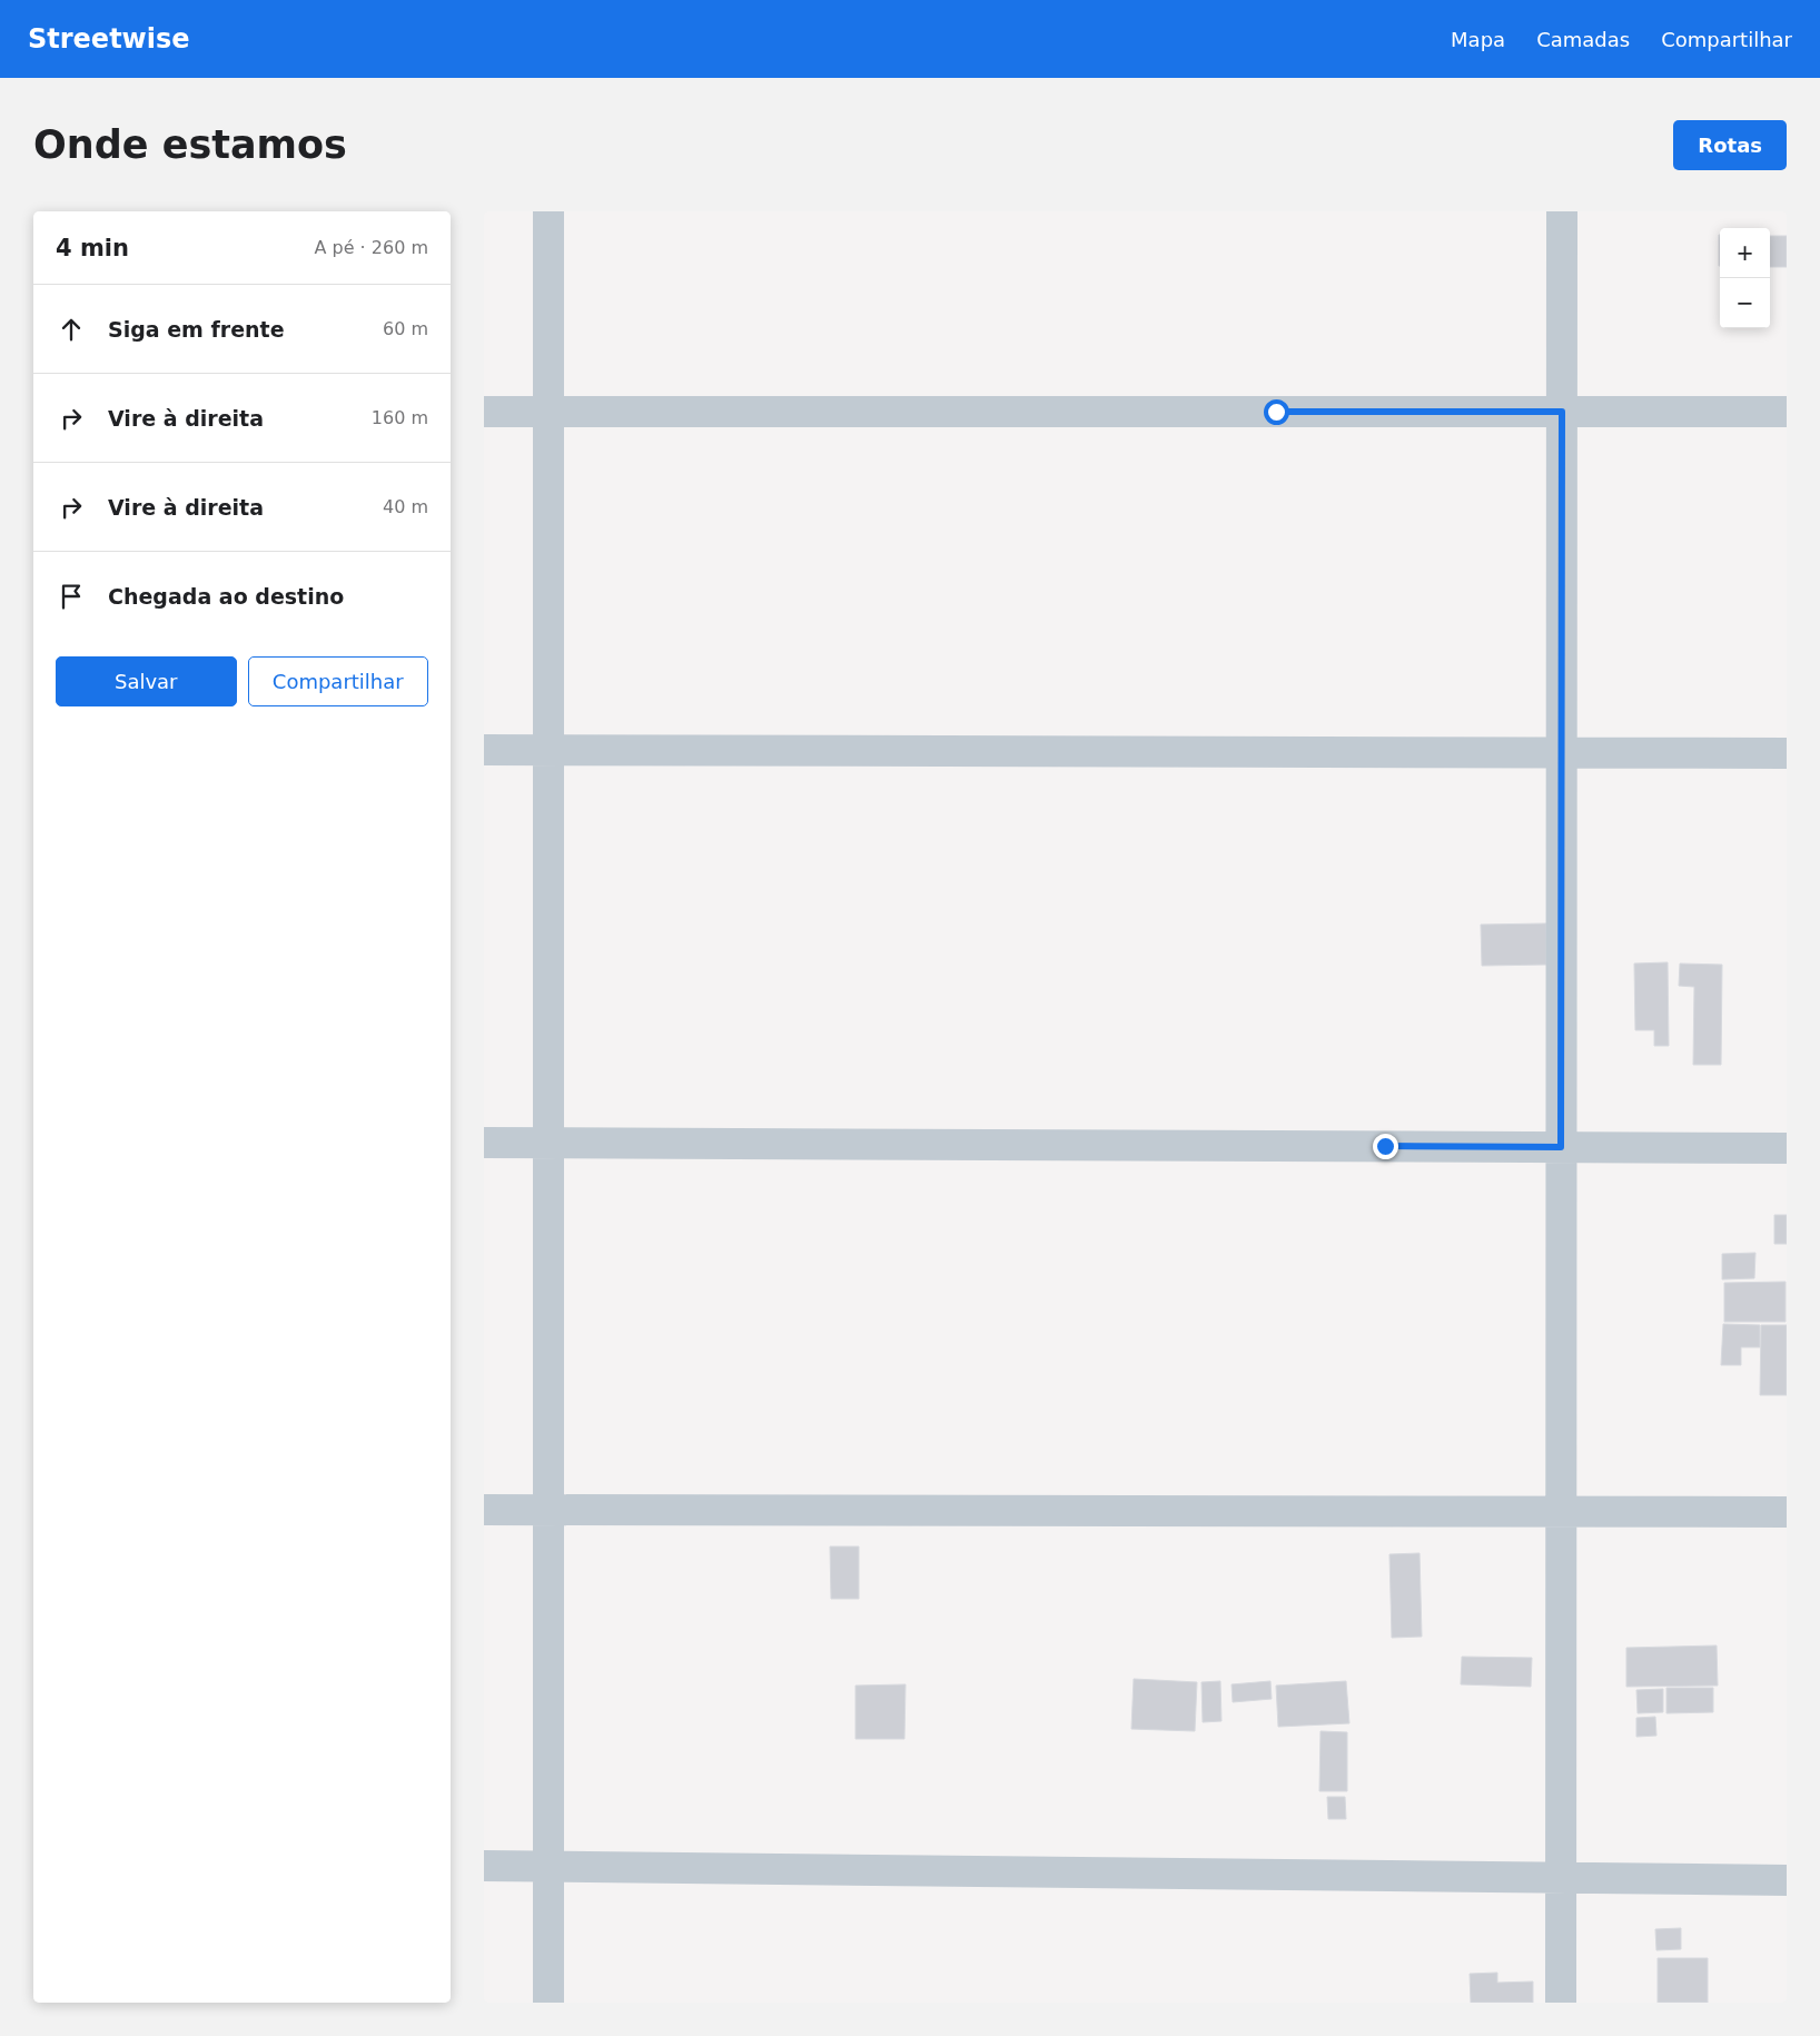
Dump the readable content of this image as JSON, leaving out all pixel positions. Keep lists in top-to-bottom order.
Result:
{
  "page": {
    "header": "Streetwise",
    "nav": ["Mapa", "Camadas", "Compartilhar"],
    "buttons": [
      "Rotas",
      ["Salvar", "Compartilhar"]
    ],
    "title": "Onde estamos",
    "heading": ["4 min", "A pé · 260 m"],
    "map_buttons": ["+", "−"],
    "list": [
      ["Siga em frente", "60 m"],
      ["Vire à direita", "160 m"],
      ["Vire à direita", "40 m"],
      "Chegada ao destino"
    ]
  }
}
